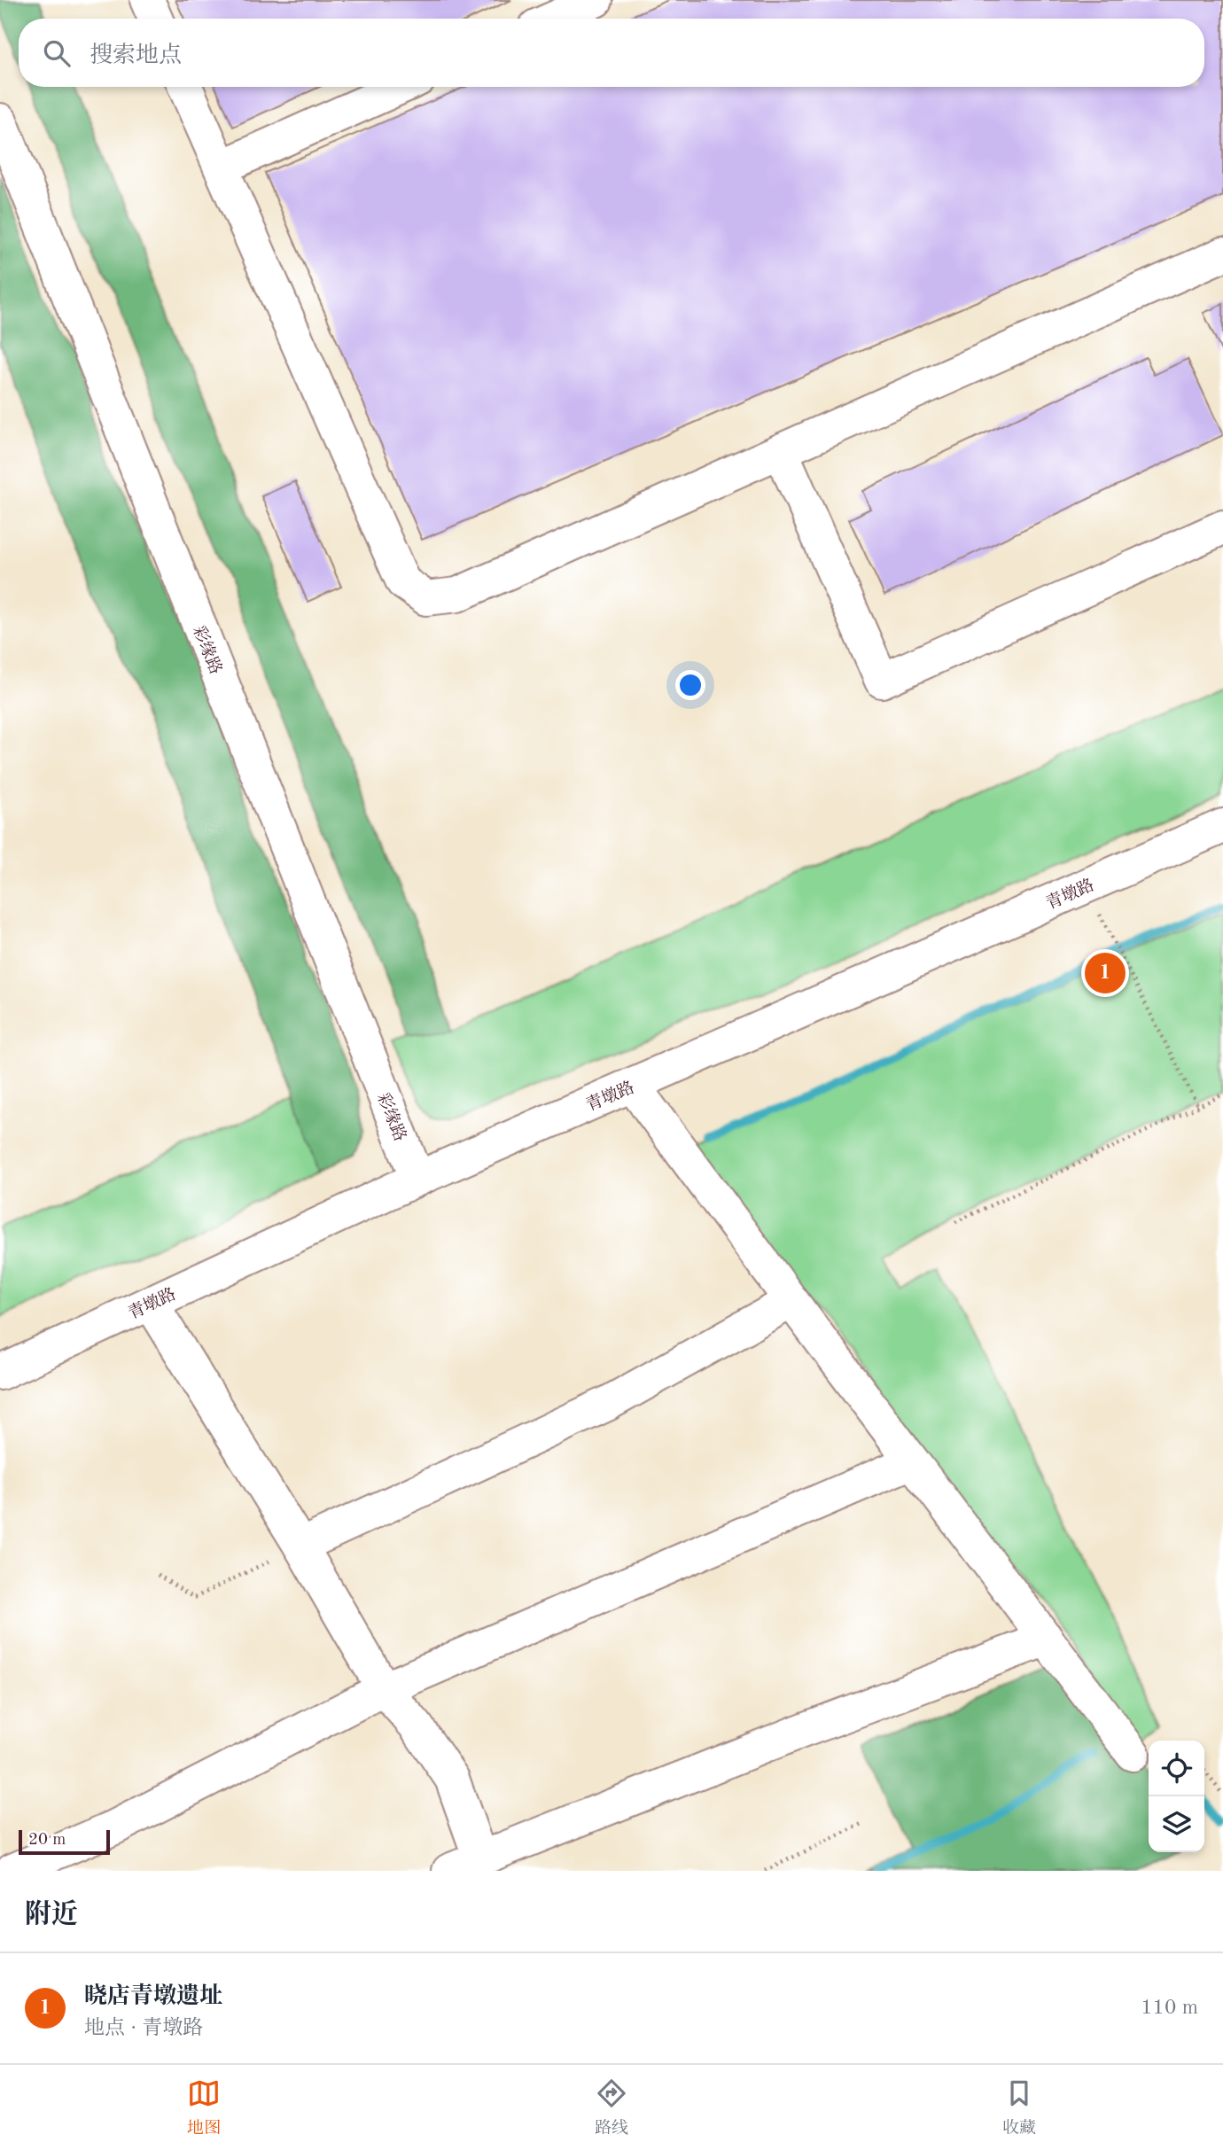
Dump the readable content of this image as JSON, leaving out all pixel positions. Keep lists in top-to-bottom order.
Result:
{
  "streets": {
    "main road": ["彩缘路", "青墩路"]
  },
  "crossings": [
    ["彩缘路", "青墩路"]
  ],
  "scale_bar": "20 m",
  "page": {
    "search": "搜索地点",
    "pins": "1",
    "scale": "20 m",
    "heading": "附近",
    "list": [
      {
        "mark": "1",
        "name": "晓店青墩遗址",
        "note": "地点 · 青墩路",
        "value": "110 m"
      }
    ],
    "nav": ["地图", "路线", "收藏"]
  }
}
